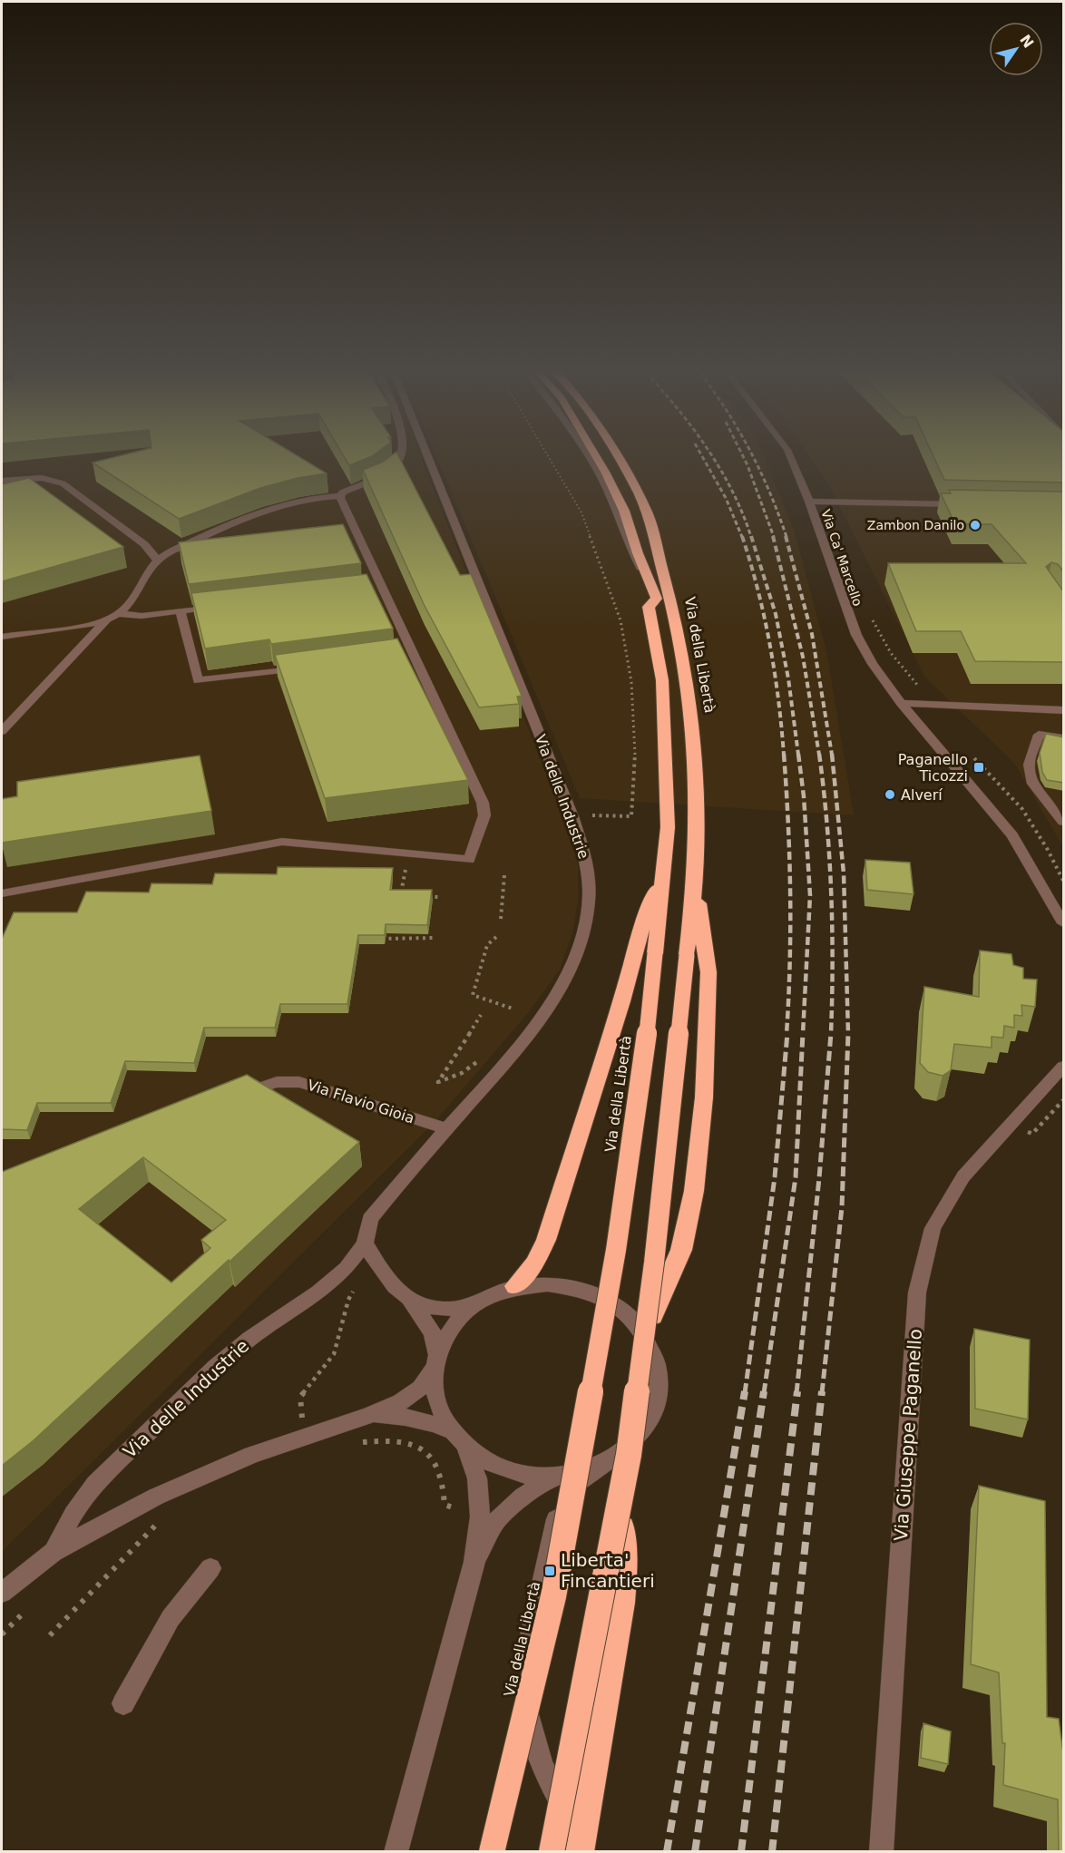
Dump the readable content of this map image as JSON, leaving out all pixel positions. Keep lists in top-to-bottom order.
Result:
{
  "streets": {
    "highway": ["Via della Libertà"],
    "street": [
      "Via Ca' Marcello",
      "Via delle Industrie",
      "Via Flavio Gioia",
      "Via Giuseppe Paganello"
    ]
  },
  "crossings": [
    ["Via delle Industrie", "Via Flavio Gioia"]
  ],
  "places": {
    "other": ["Zambon Danilo", "Alverí"],
    "transit": ["Paganello Ticozzi", "Liberta' Fincantieri"]
  },
  "north": "top right"
}
